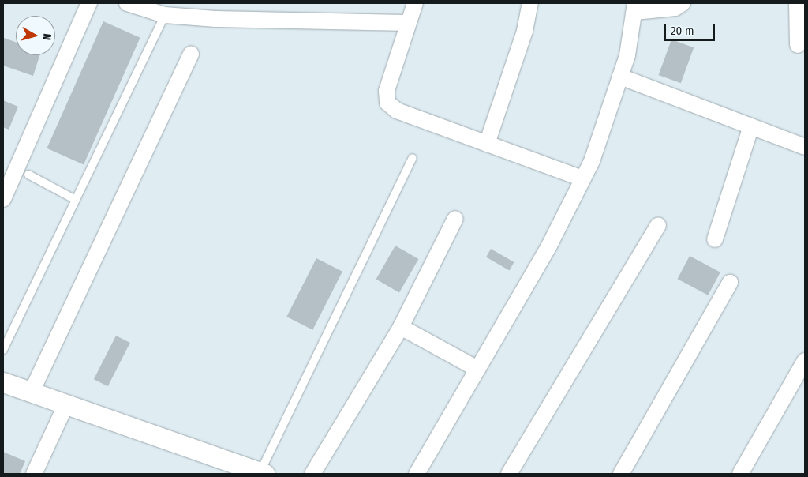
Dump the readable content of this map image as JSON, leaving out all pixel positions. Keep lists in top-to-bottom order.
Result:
{
  "scale_bar": "20 m",
  "north": "right"
}
